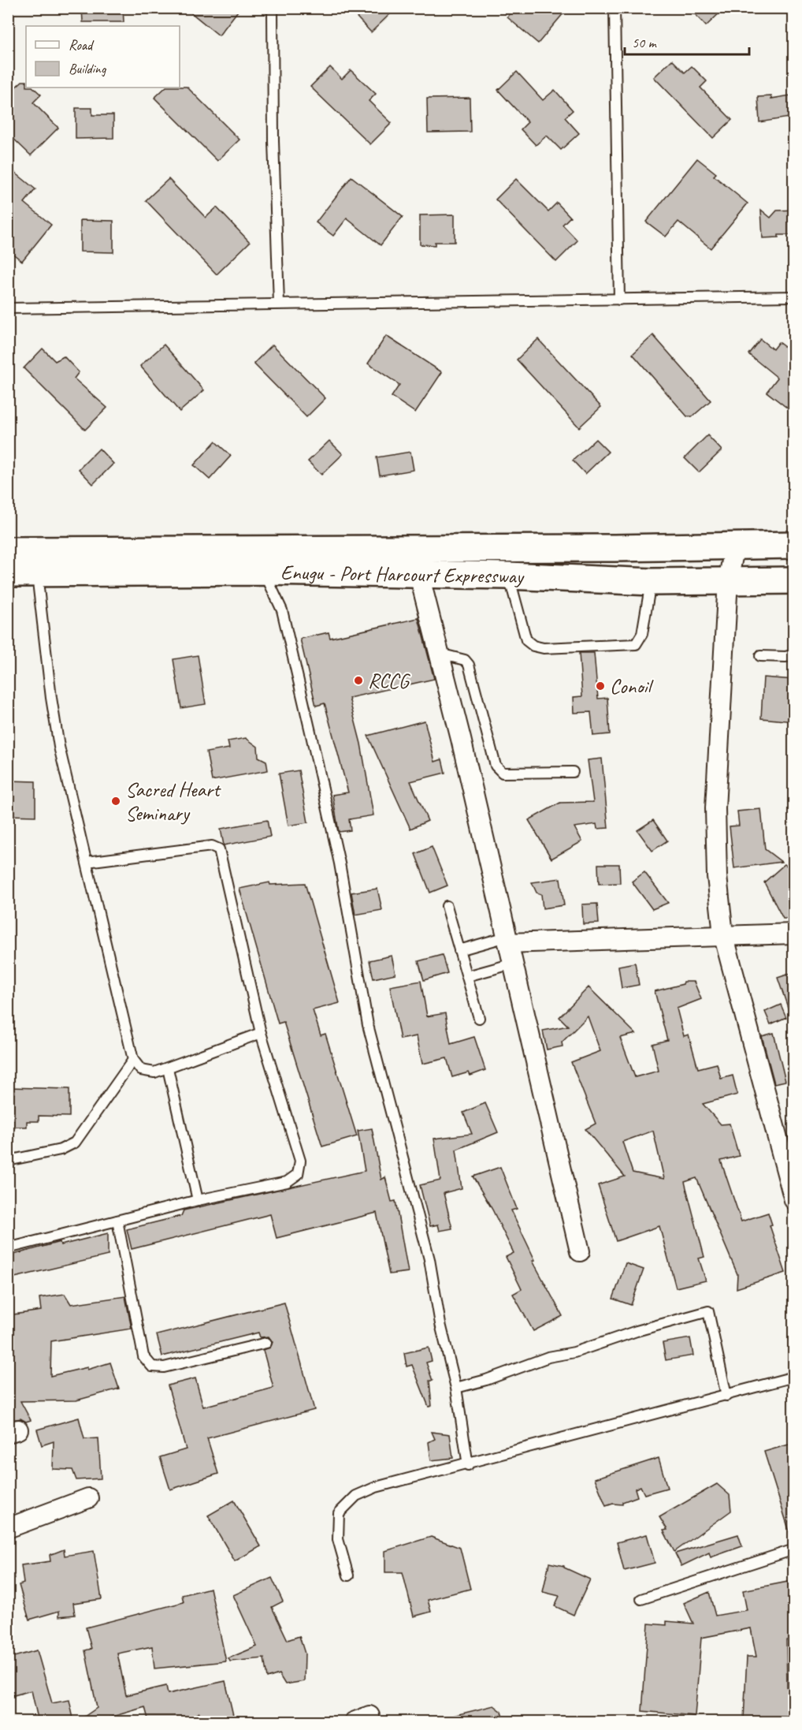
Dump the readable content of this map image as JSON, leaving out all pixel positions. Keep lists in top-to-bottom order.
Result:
{
  "streets": {
    "highway": ["Enugu - Port Harcourt Expressway"]
  },
  "places": ["RCCG", "Conoil", "Sacred Heart Seminary"],
  "legend": ["Road", "Building"],
  "scale_bar": "50 m"
}
